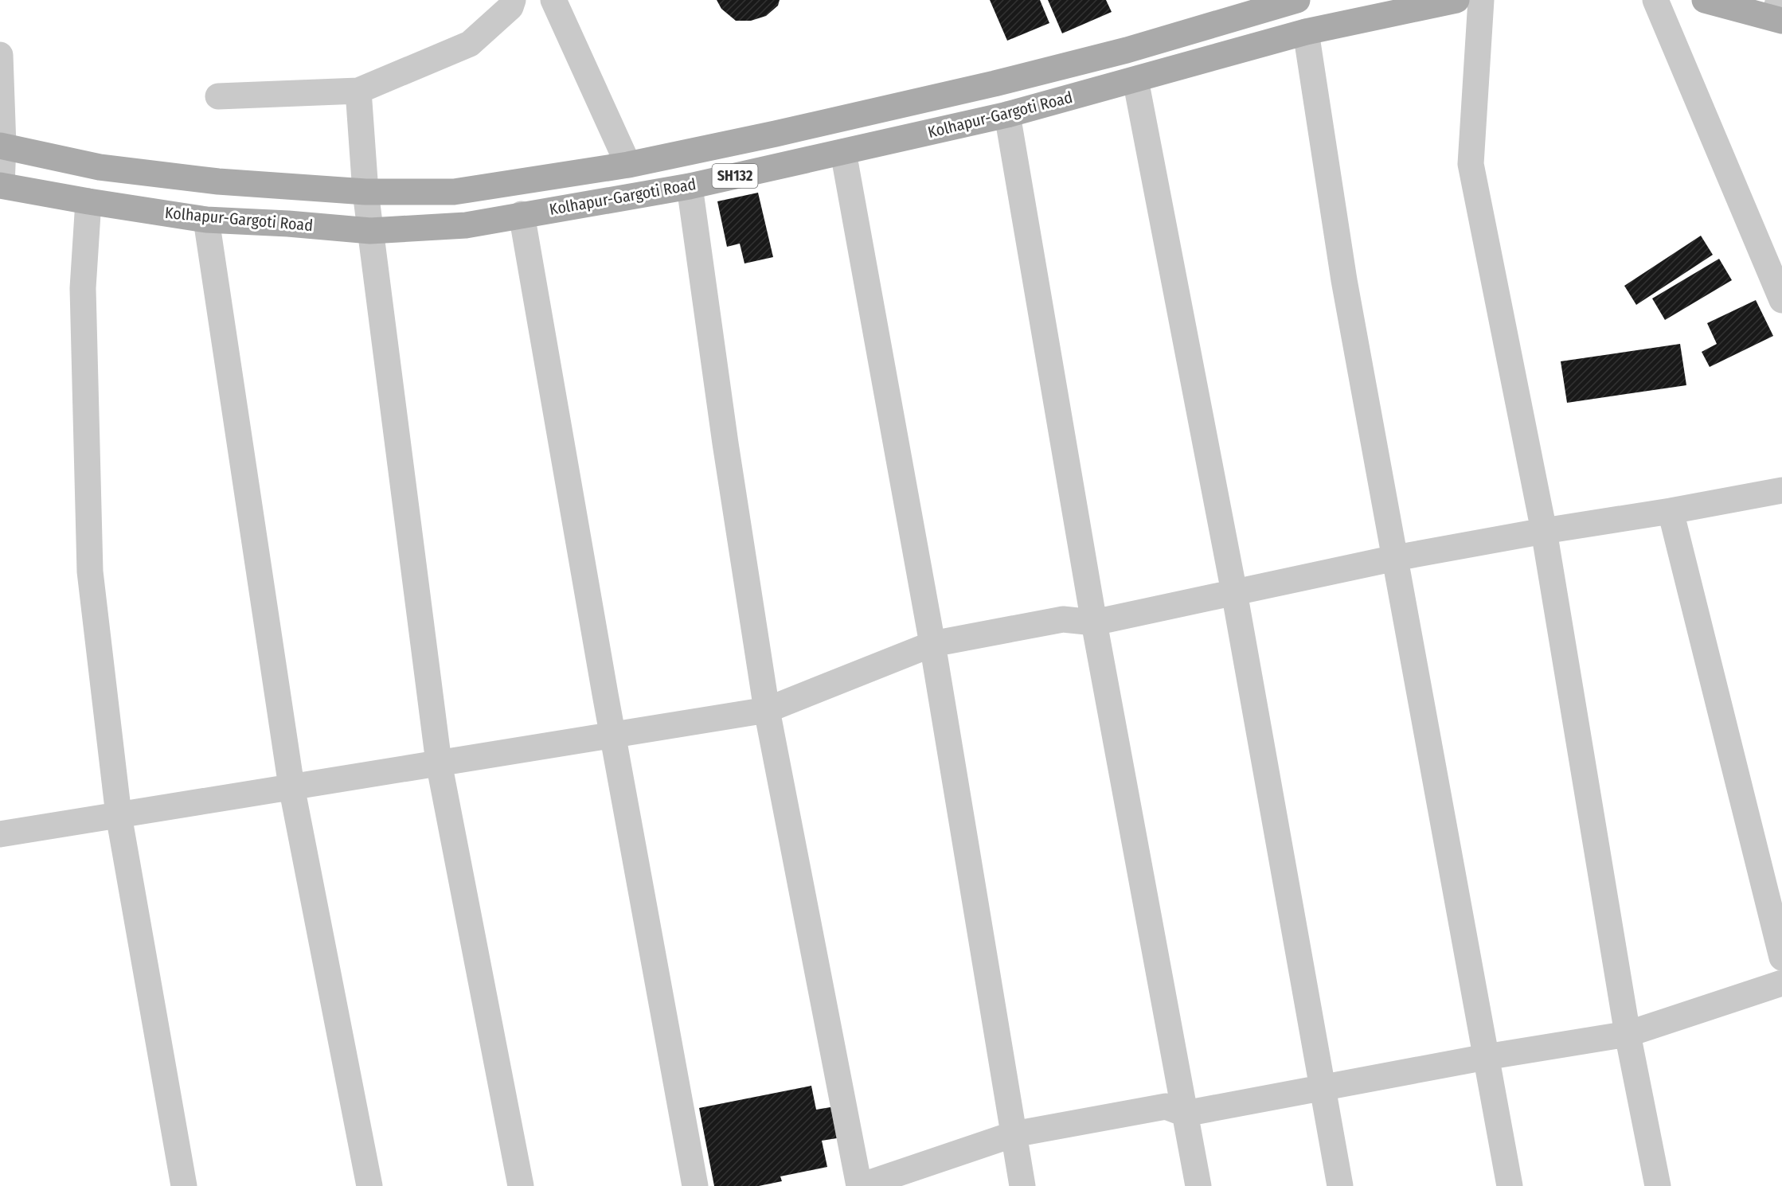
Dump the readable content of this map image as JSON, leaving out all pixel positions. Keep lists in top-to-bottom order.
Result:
{
  "streets": {
    "main road": ["Kolhapur-Gargoti Road", "SH132"]
  }
}
